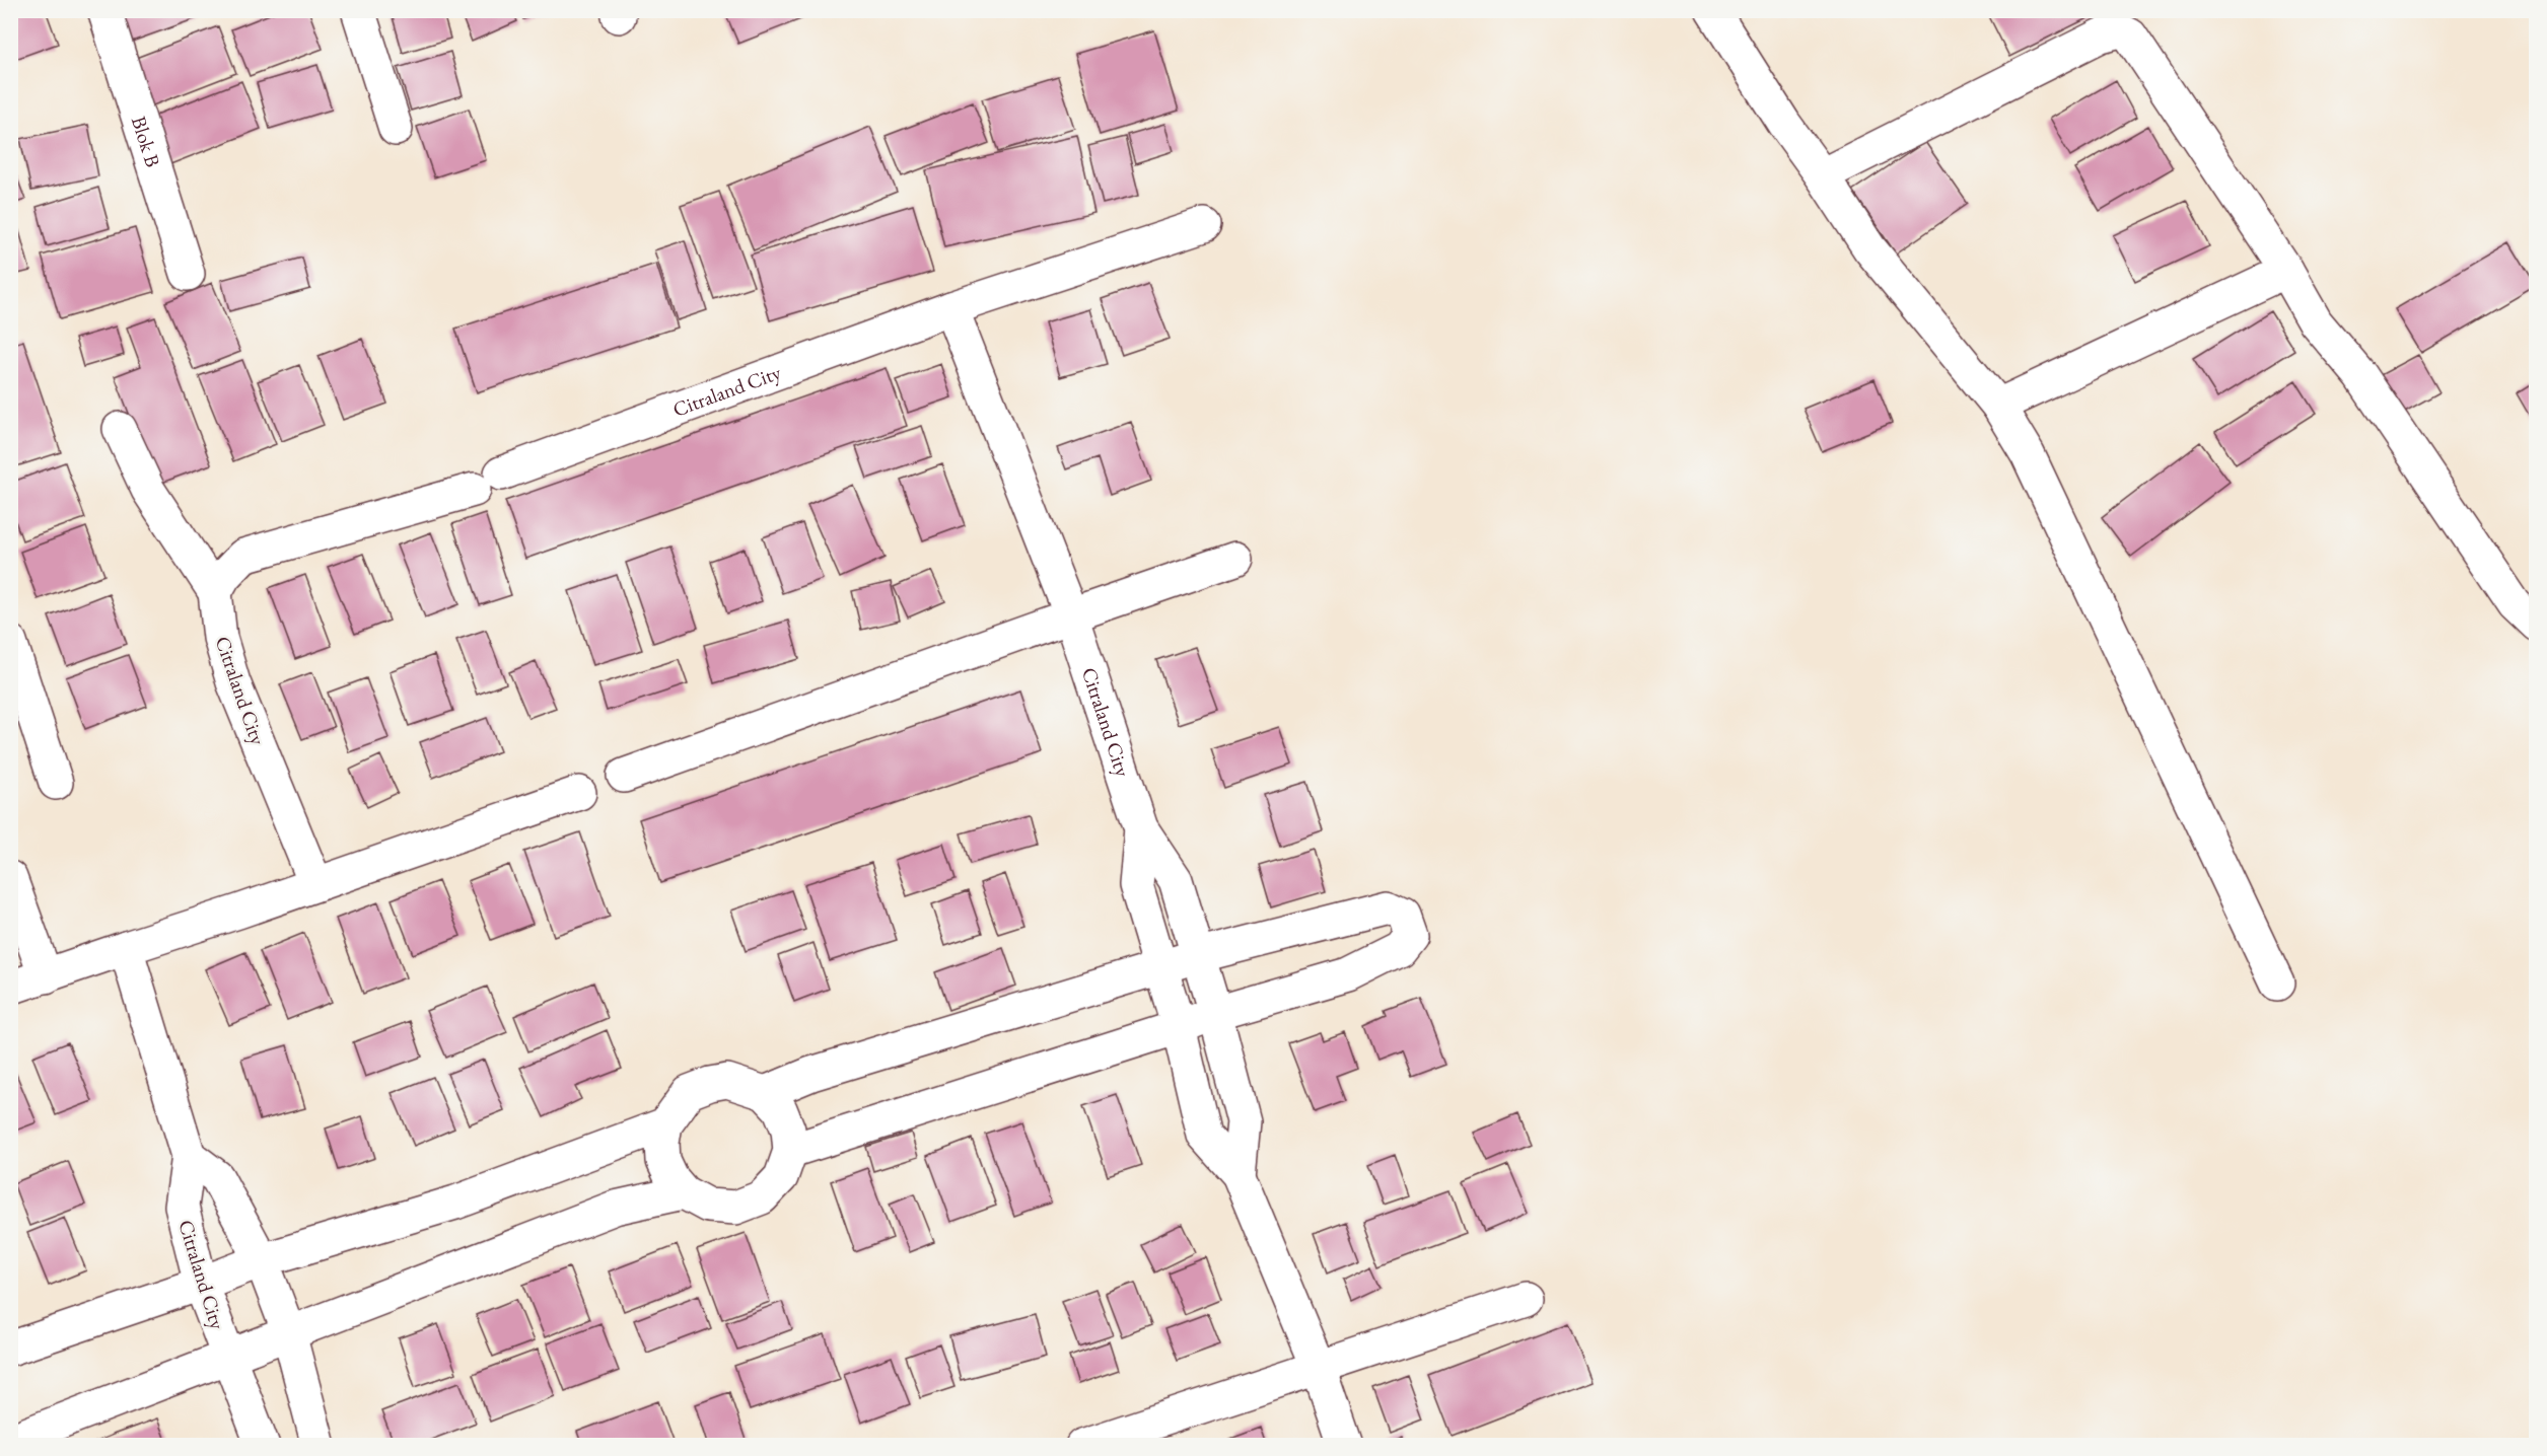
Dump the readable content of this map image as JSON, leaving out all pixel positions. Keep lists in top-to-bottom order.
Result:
{
  "streets": {
    "street": ["Blok B", "Citraland City"]
  }
}
